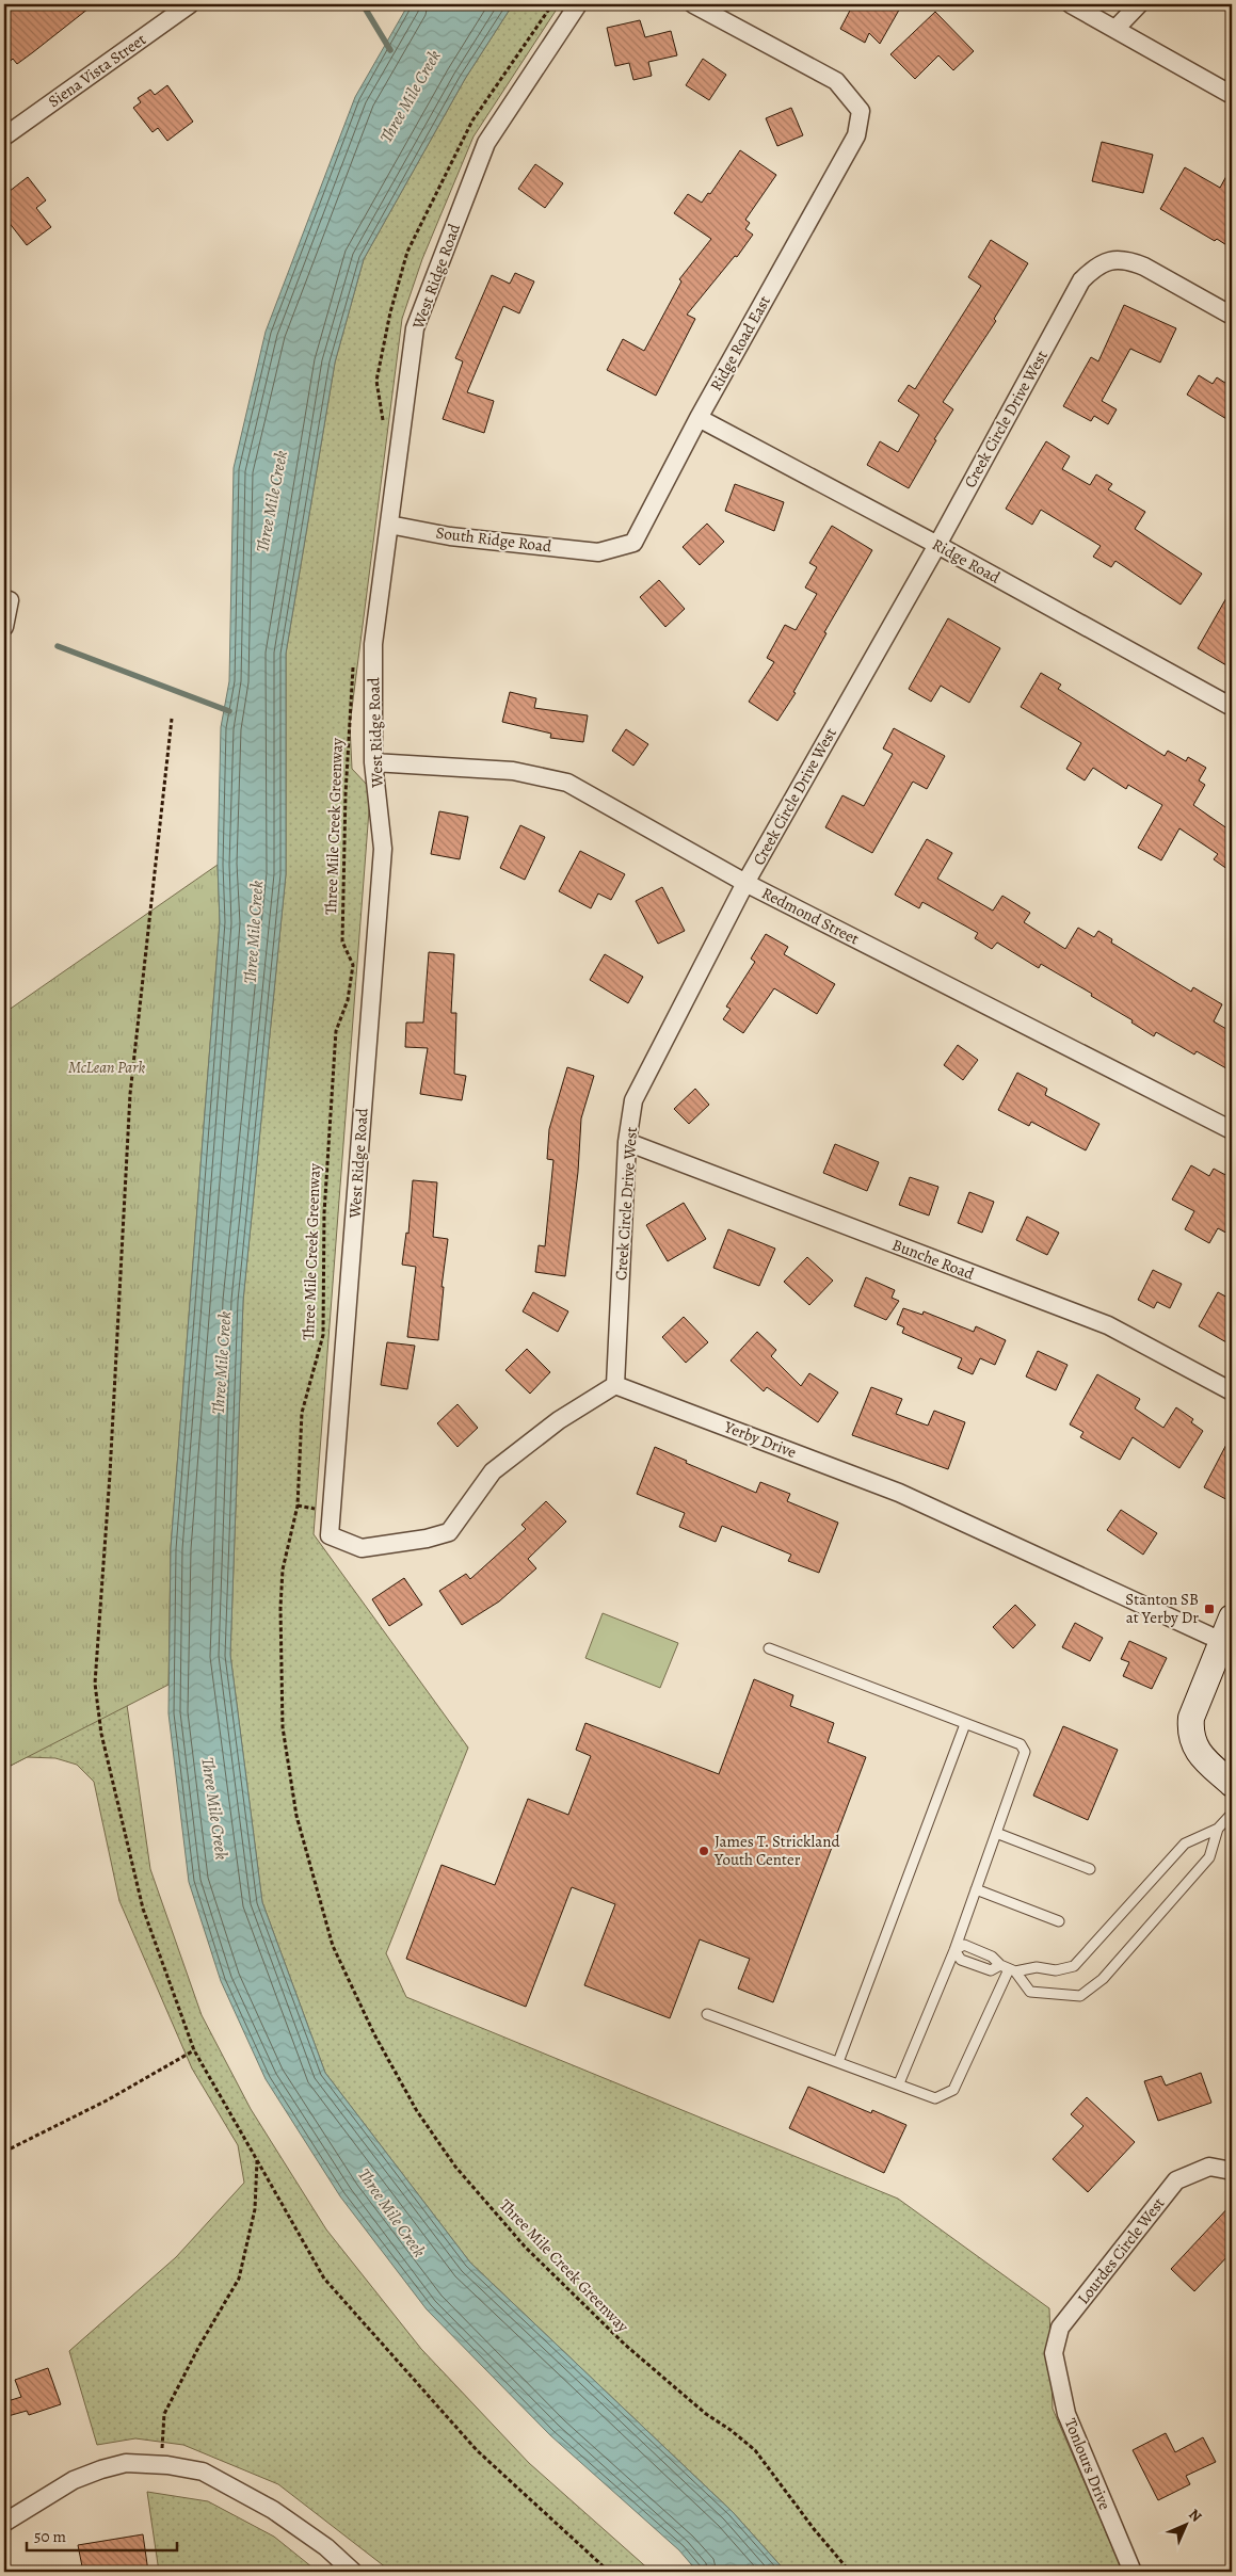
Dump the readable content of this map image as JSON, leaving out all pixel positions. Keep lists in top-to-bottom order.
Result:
{
  "streets": {
    "street": [
      "Siena Vista Street",
      "West Ridge Road",
      "Ridge Road East",
      "Creek Circle Drive West",
      "South Ridge Road",
      "Ridge Road",
      "Redmond Street",
      "Bunche Road",
      "Yerby Drive",
      "Lourdes Circle West",
      "Tonlours Drive"
    ],
    "path": ["Three Mile Creek Greenway"]
  },
  "crossings": [
    ["West Ridge Road", "Creek Circle Drive West"],
    ["West Ridge Road", "South Ridge Road"],
    ["West Ridge Road", "Redmond Street"],
    ["West Ridge Road", "Yerby Drive"],
    ["Ridge Road East", "South Ridge Road"],
    ["Ridge Road East", "Ridge Road"],
    ["Creek Circle Drive West", "Ridge Road"],
    ["Creek Circle Drive West", "Redmond Street"],
    ["Creek Circle Drive West", "Bunche Road"],
    ["Creek Circle Drive West", "Yerby Drive"],
    ["Lourdes Circle West", "Tonlours Drive"]
  ],
  "water": ["Three Mile Creek"],
  "parks": ["McLean Park"],
  "places": {
    "transit": ["Stanton SB at Yerby Dr"],
    "other": ["James T. Strickland Youth Center"]
  },
  "scale_bar": "50 m",
  "north": "top right"
}
